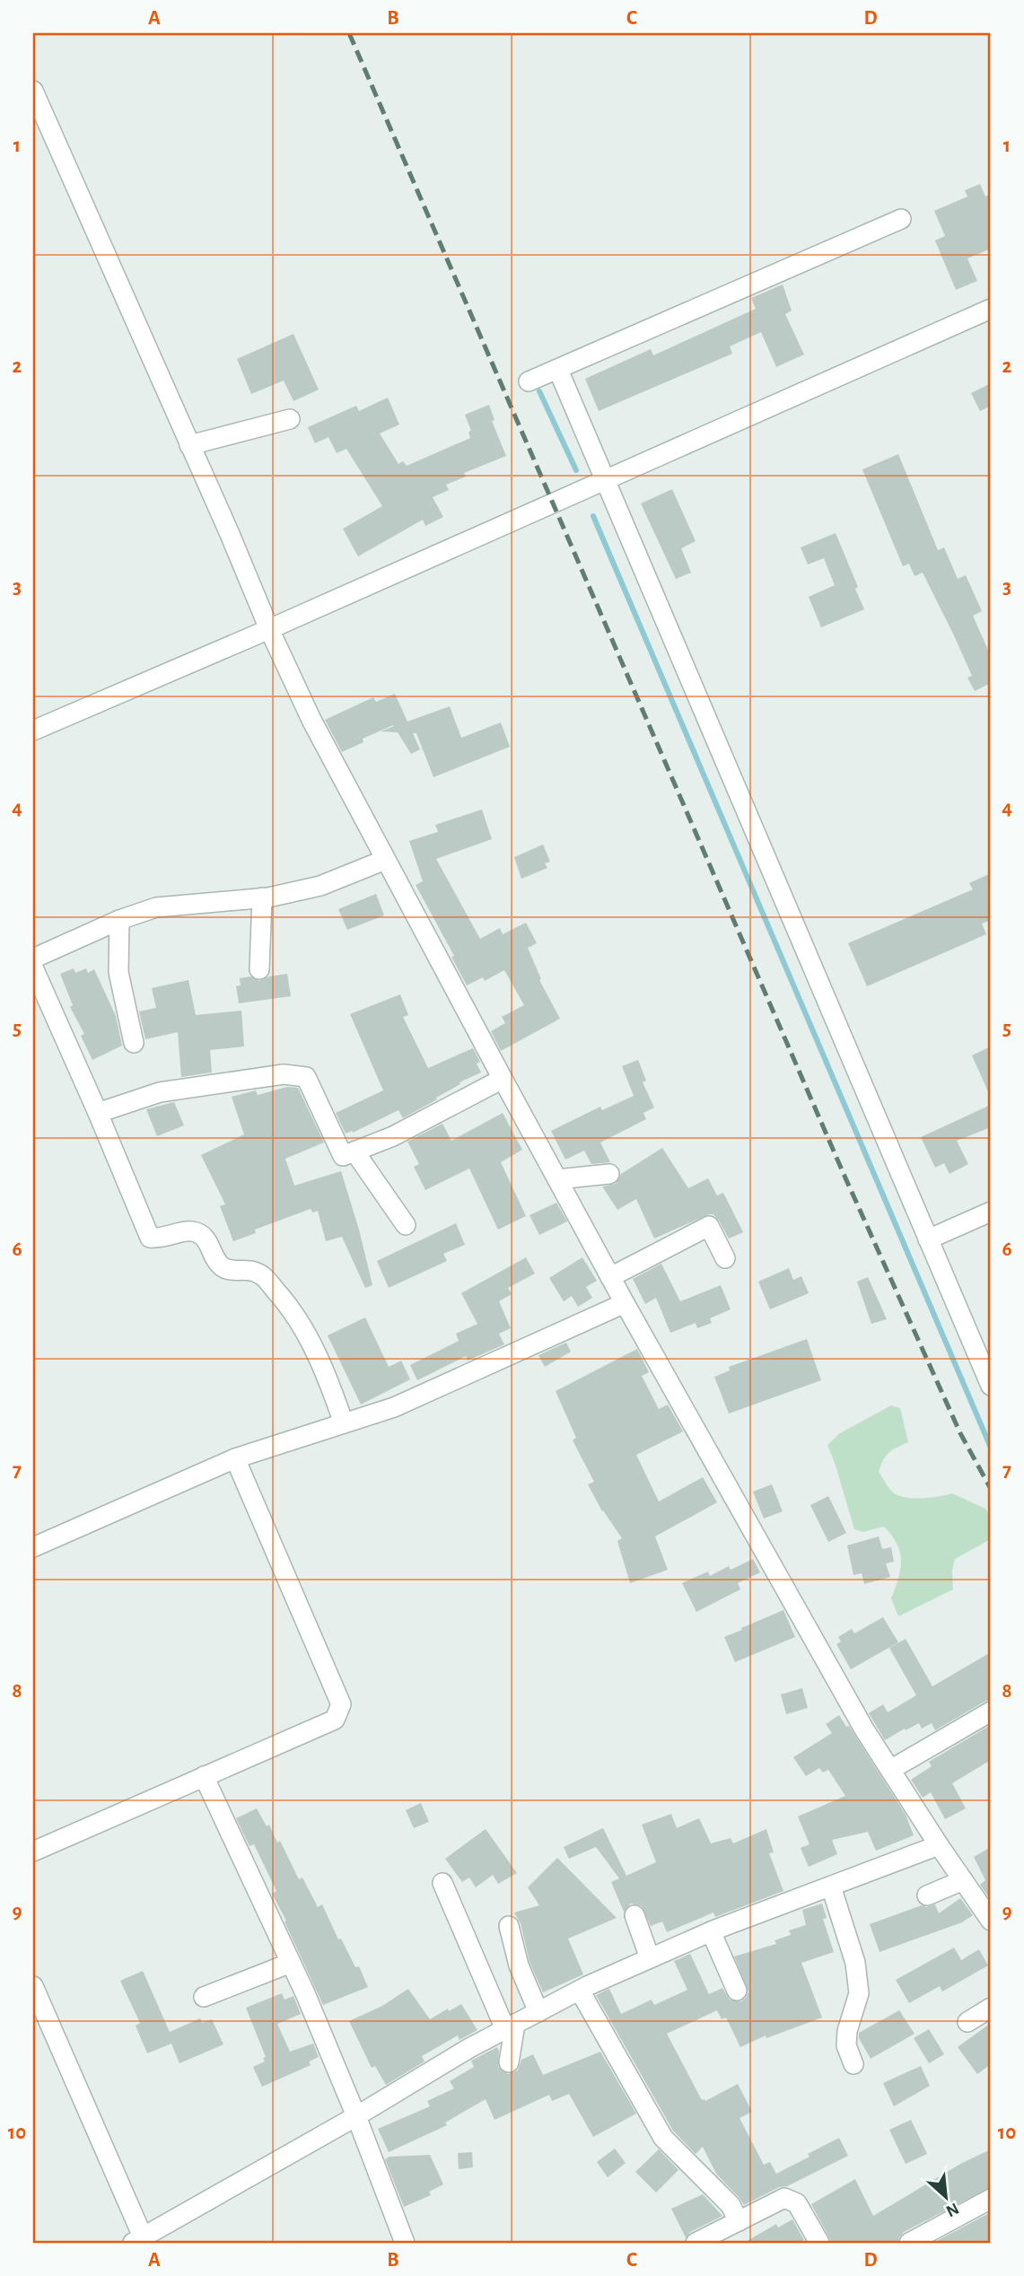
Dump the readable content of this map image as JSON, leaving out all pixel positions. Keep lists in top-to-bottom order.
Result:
{
  "north": "bottom right",
  "grid": {
    "columns": [
      "A",
      "B",
      "C",
      "D"
    ],
    "rows": [
      "1",
      "2",
      "3",
      "4",
      "5",
      "6",
      "7",
      "8",
      "9",
      "10"
    ]
  }
}
